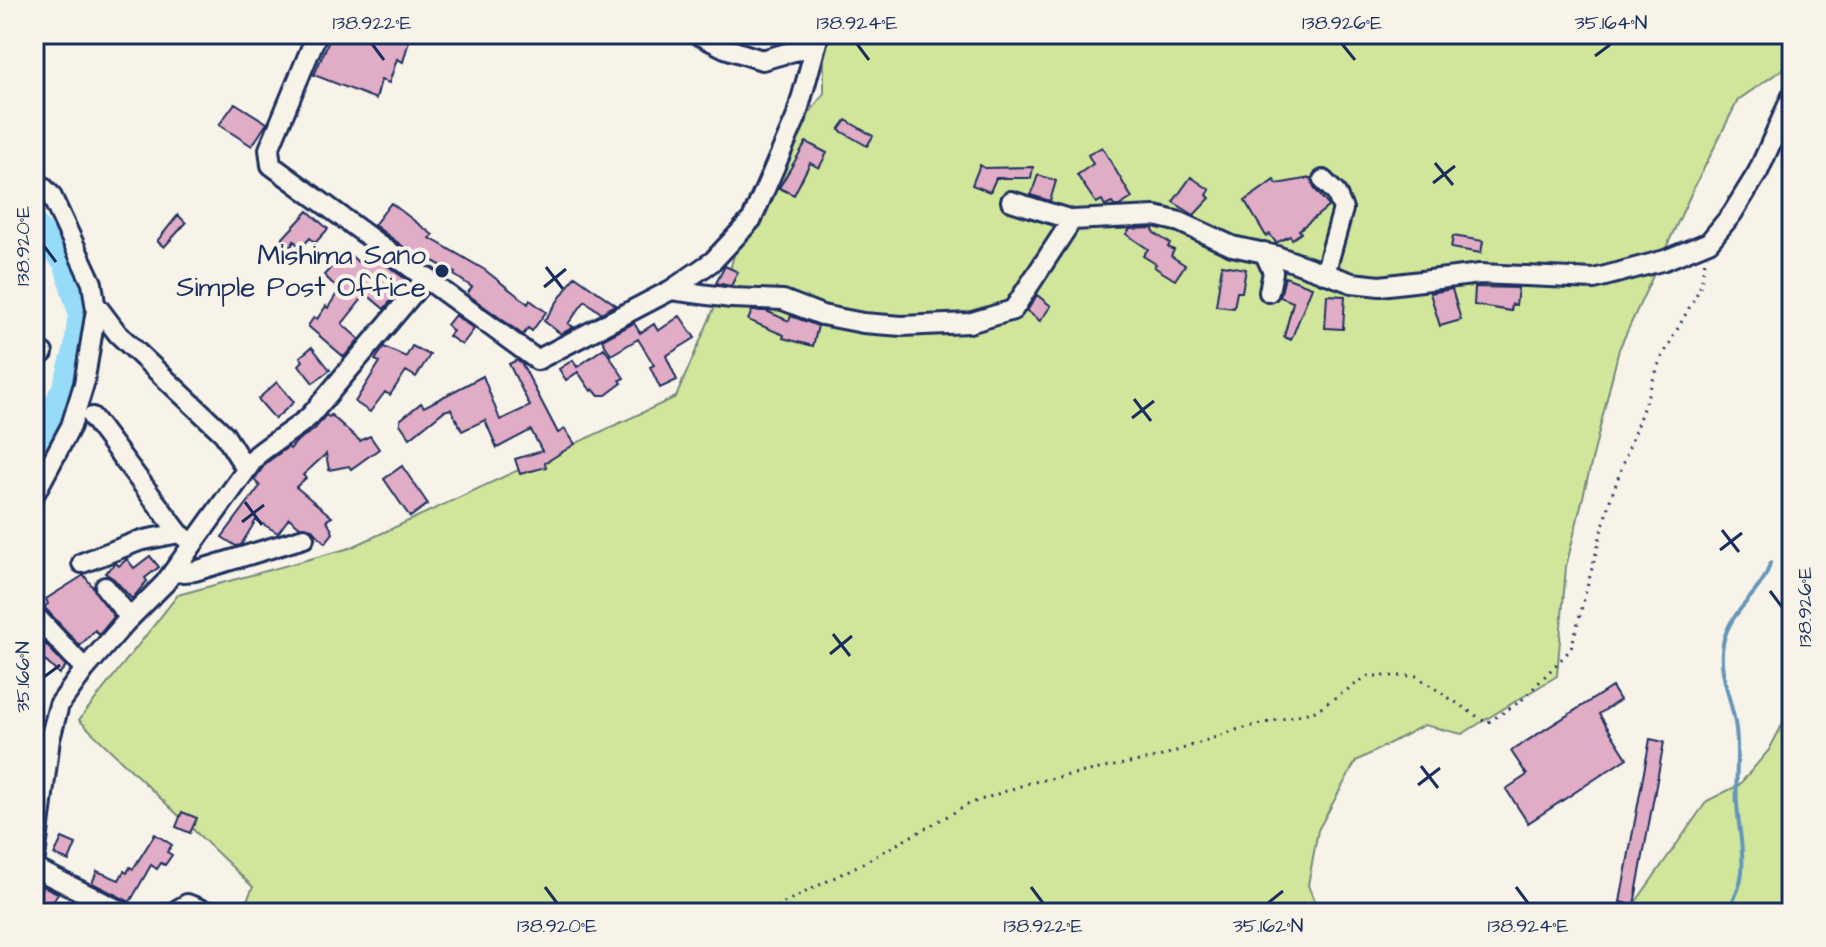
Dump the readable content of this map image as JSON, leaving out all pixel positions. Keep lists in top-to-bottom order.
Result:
{
  "places": ["Mishima Sano Simple Post Office"],
  "coordinates": [
    "138.922°E",
    "138.924°E",
    "138.926°E",
    "35.164°N",
    "138.920°E",
    "35.166°N",
    "35.162°N"
  ]
}
